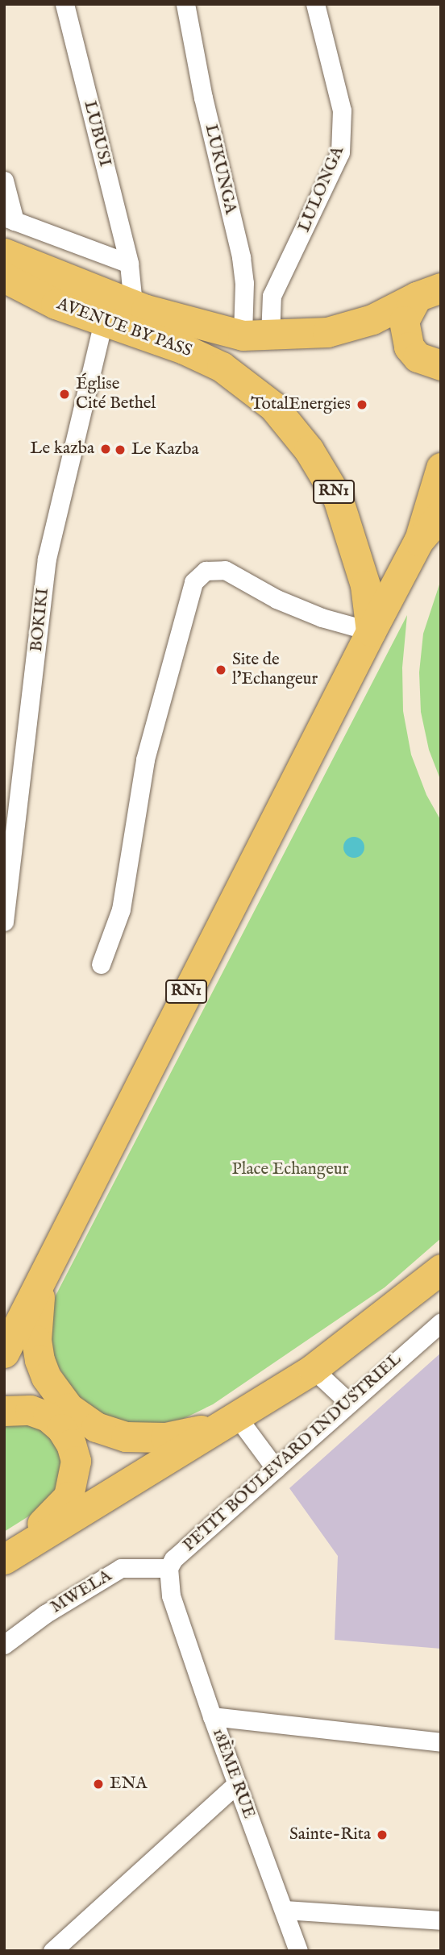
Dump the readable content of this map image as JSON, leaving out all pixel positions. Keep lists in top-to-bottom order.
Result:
{
  "streets": {
    "highway": ["AVENUE BY PASS", "RN1"],
    "street": [
      "LUBUSI",
      "LUKUNGA",
      "LULONGA",
      "BOKIKI",
      "PETIT BOULEVARD INDUSTRIEL",
      "MWELA",
      "18ÈME RUE"
    ]
  },
  "crossings": [
    ["LUBUSI", "AVENUE BY PASS"],
    ["LUKUNGA", "LULONGA"],
    ["LUKUNGA", "AVENUE BY PASS"],
    ["LULONGA", "AVENUE BY PASS"],
    ["AVENUE BY PASS", "RN1"],
    ["AVENUE BY PASS", "BOKIKI"],
    ["PETIT BOULEVARD INDUSTRIEL", "MWELA"],
    ["PETIT BOULEVARD INDUSTRIEL", "18ÈME RUE"],
    ["MWELA", "18ÈME RUE"]
  ],
  "parks": ["Place Echangeur"],
  "places": [
    "Église Cité Bethel",
    "TotalEnergies",
    "Le kazba",
    "Le Kazba",
    "Site de l'Echangeur",
    "ENA",
    "Sainte-Rita"
  ]
}
